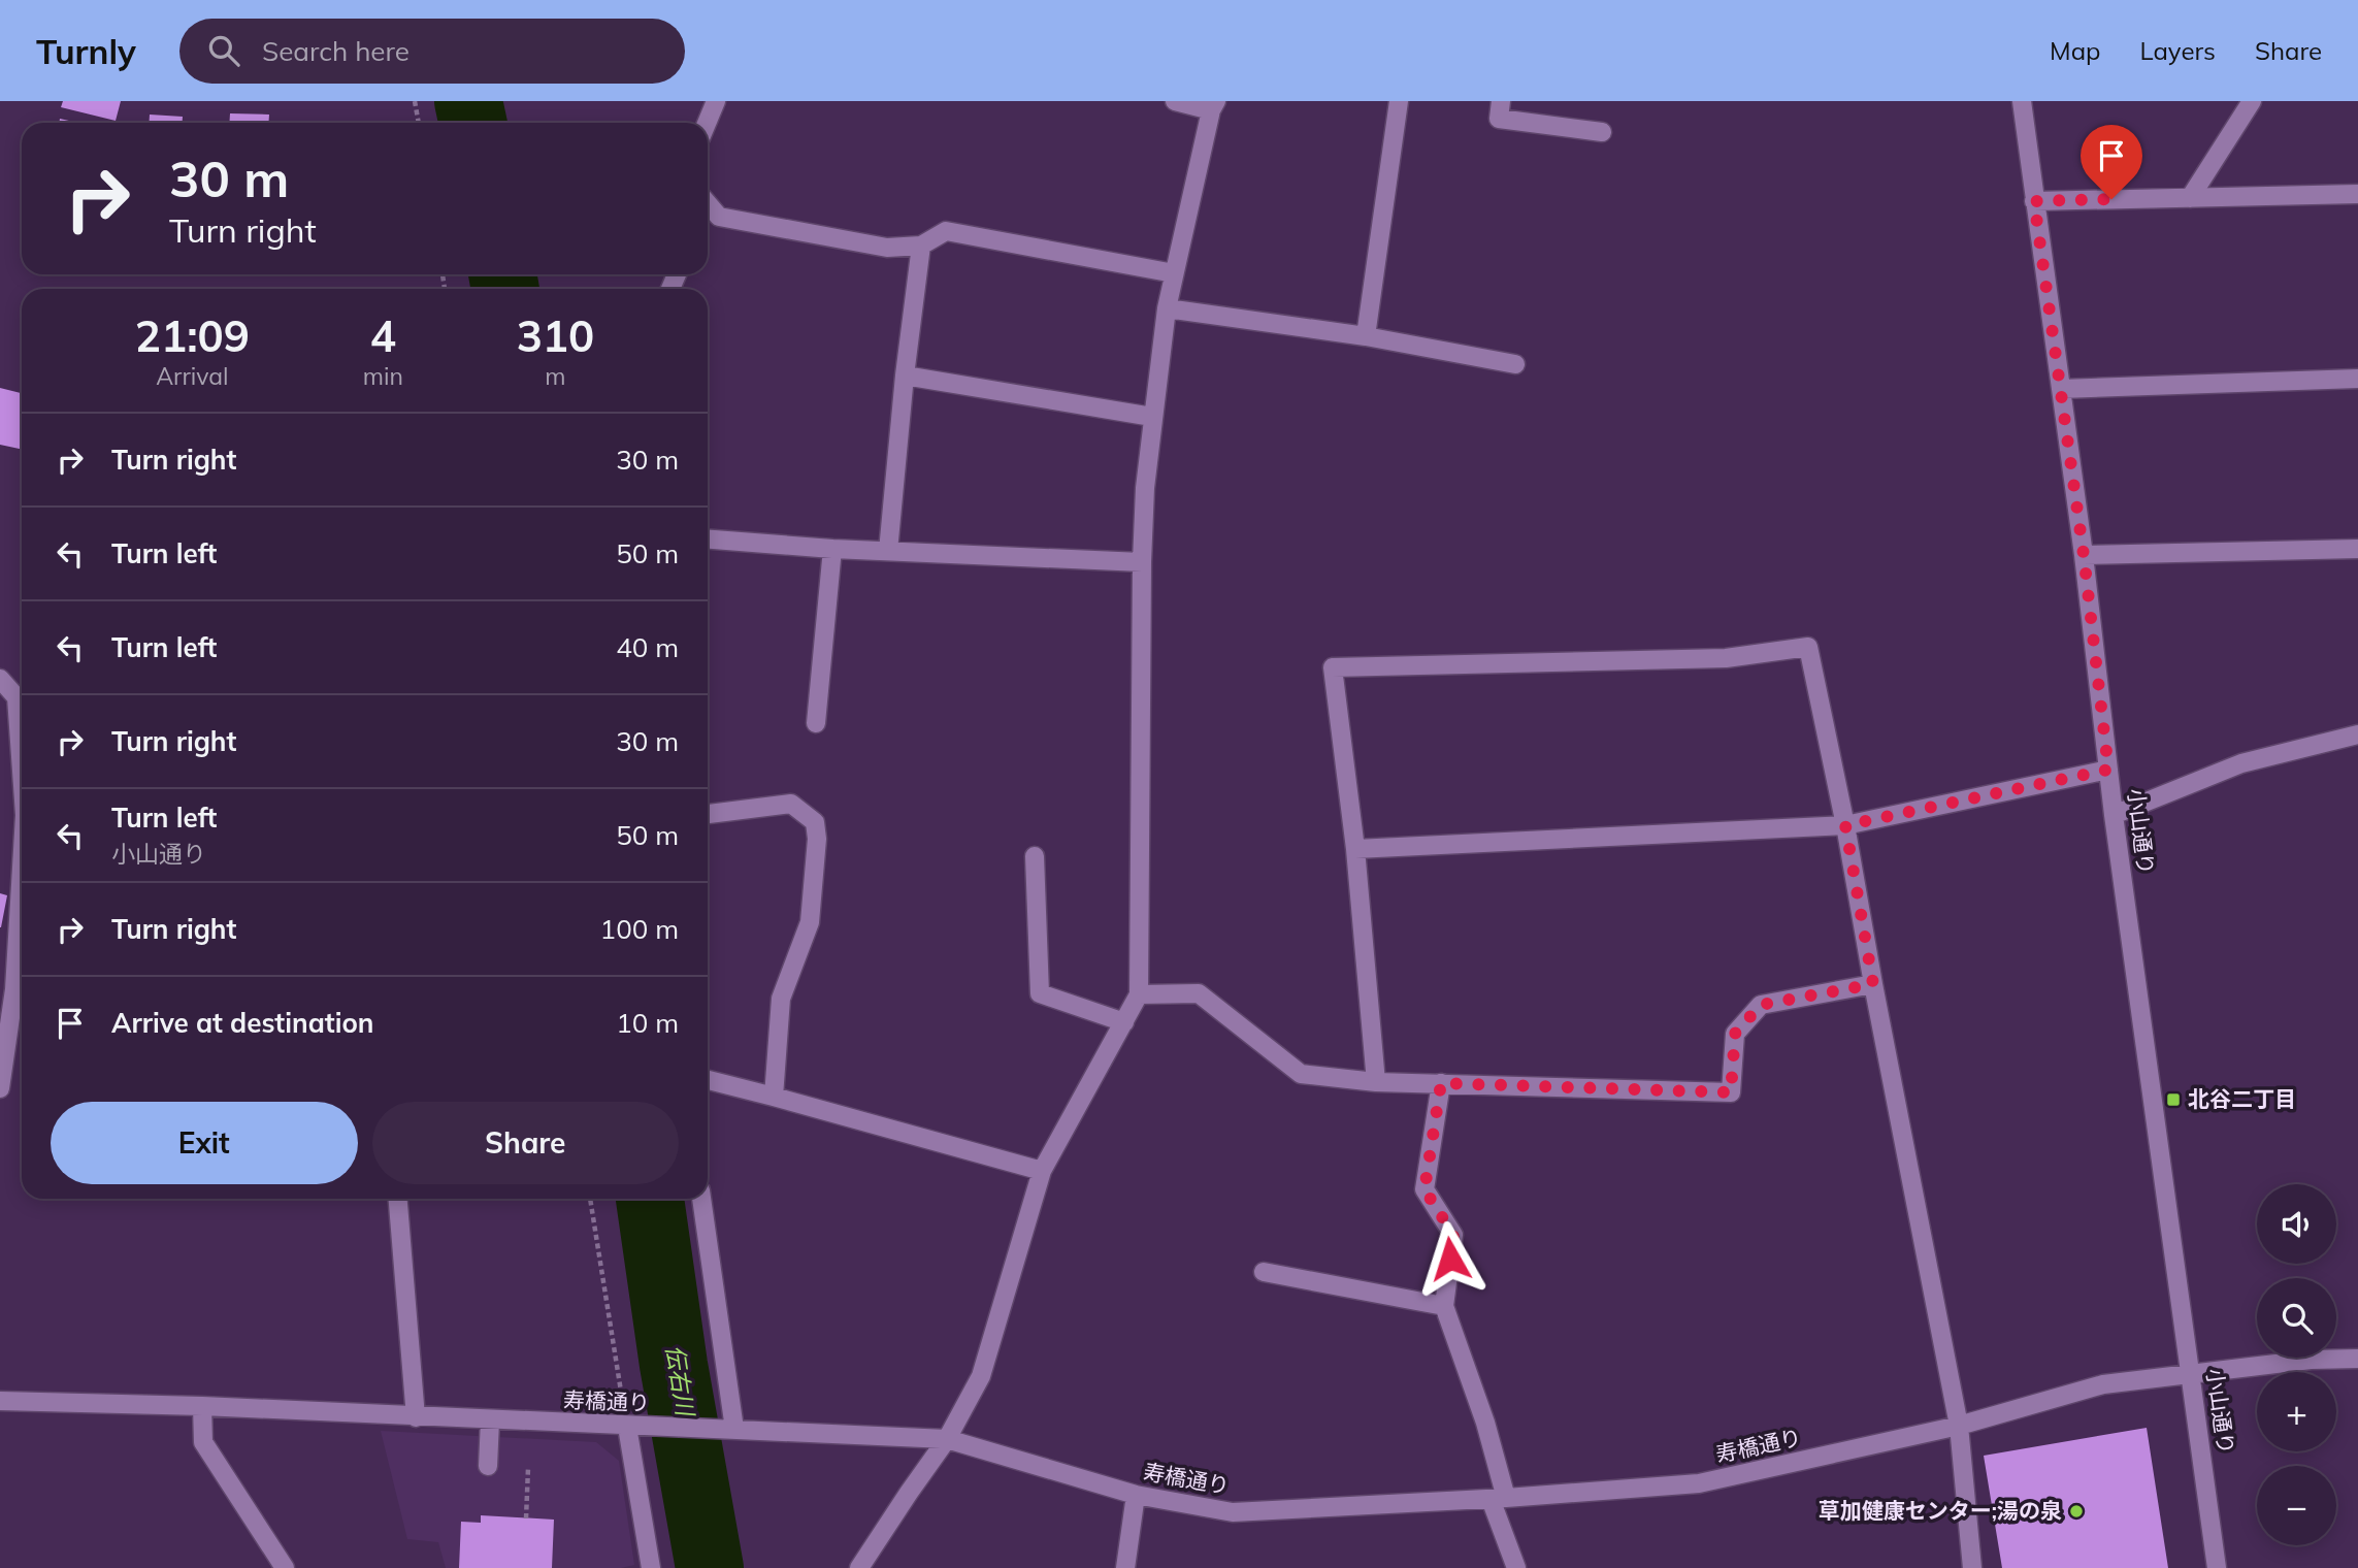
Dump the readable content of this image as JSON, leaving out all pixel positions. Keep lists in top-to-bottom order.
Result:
{
  "streets": {
    "street": ["小山通り", "寿橋通り"]
  },
  "crossings": [
    ["小山通り", "寿橋通り"]
  ],
  "water": ["伝右川"],
  "places": {
    "transit": ["北谷二丁目"],
    "other": ["草加健康センター;湯の泉"]
  },
  "page": {
    "header": "Turnly",
    "search": "Search here",
    "nav": ["Map", "Layers", "Share"],
    "turn": ["30 m", "Turn right"],
    "eta": [
      "21:09",
      "Arrival",
      "4",
      "min",
      "310",
      "m"
    ],
    "list": [
      {
        "name": "Turn right",
        "value": "30 m"
      },
      {
        "name": "Turn left",
        "value": "50 m"
      },
      {
        "name": "Turn left",
        "value": "40 m"
      },
      {
        "name": "Turn right",
        "value": "30 m"
      },
      {
        "name": "Turn left",
        "note": "小山通り",
        "value": "50 m"
      },
      {
        "name": "Turn right",
        "value": "100 m"
      },
      {
        "name": "Arrive at destination",
        "value": "10 m"
      }
    ],
    "buttons": ["Exit", "Share"],
    "map_buttons": ["+", "−"]
  }
}
